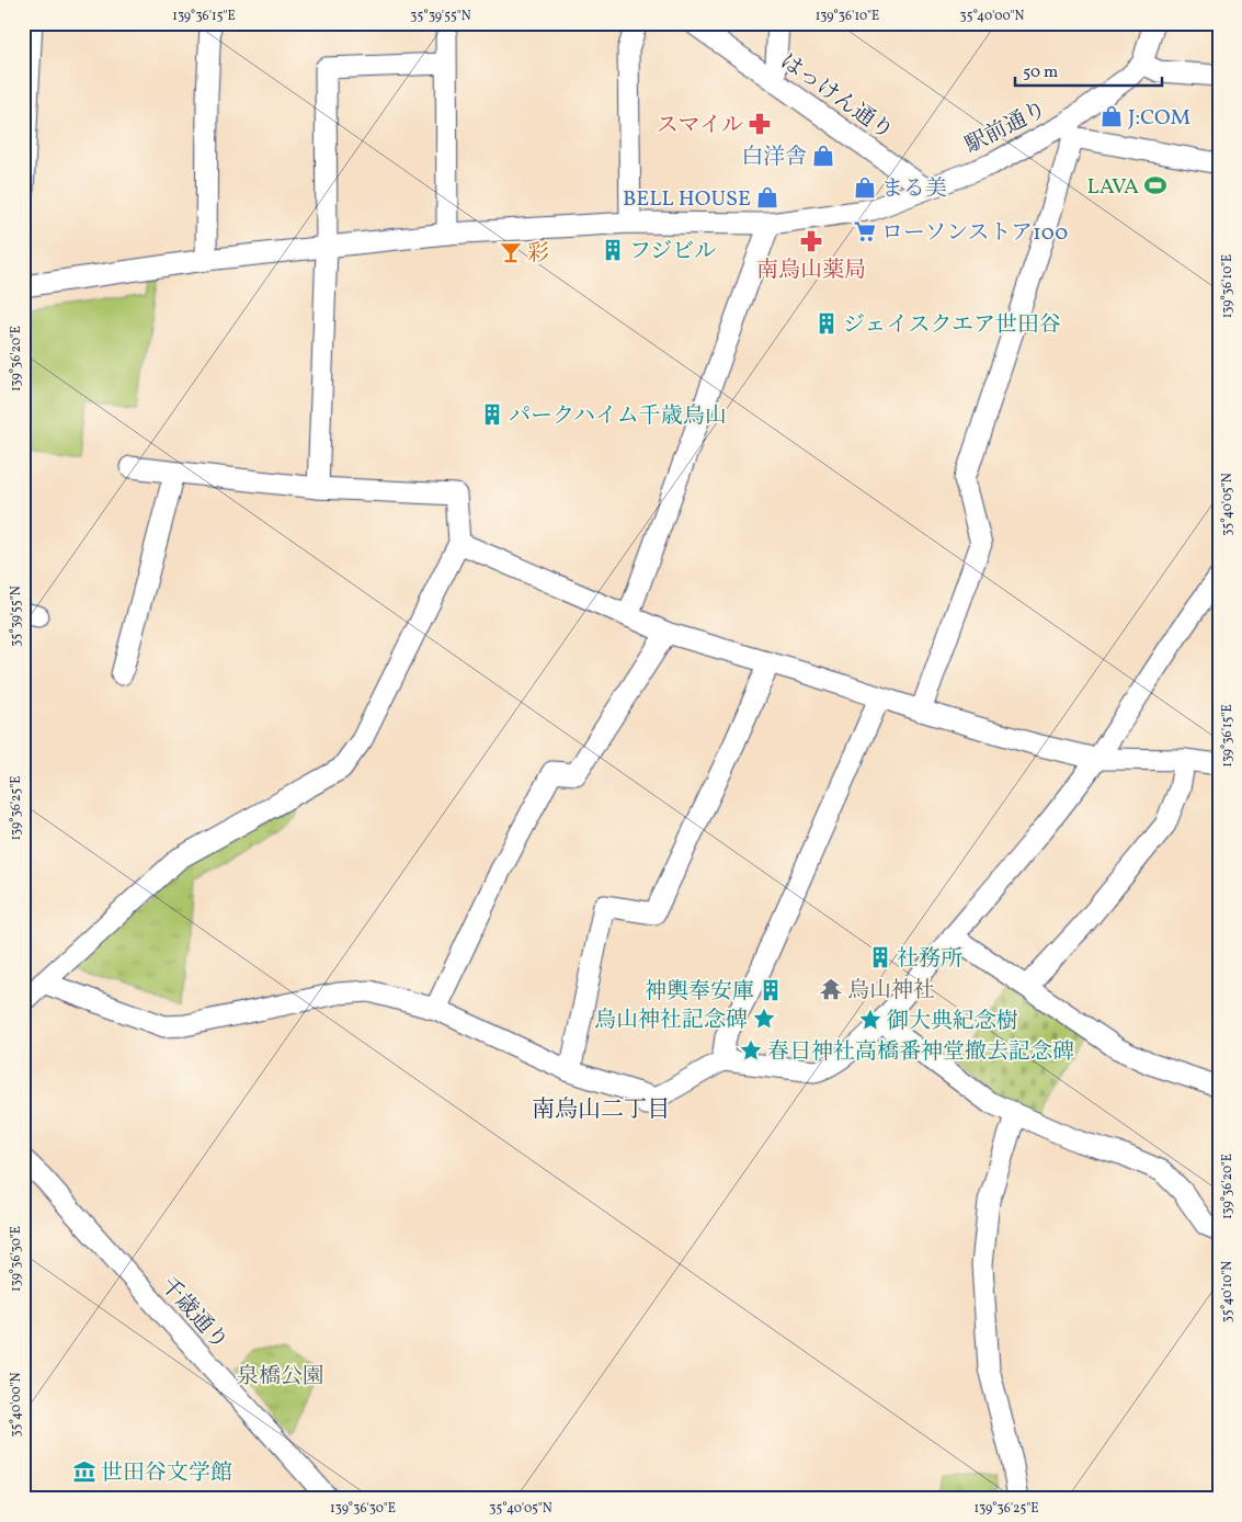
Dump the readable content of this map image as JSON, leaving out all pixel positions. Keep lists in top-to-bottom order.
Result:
{
  "streets": {
    "street": ["はっけん通り", "駅前通り", "千歳通り"]
  },
  "crossings": [
    ["はっけん通り", "駅前通り"]
  ],
  "districts": ["南烏山二丁目"],
  "parks": ["泉橋公園"],
  "places": {
    "shop": [
      "J:COM",
      "白洋舎",
      "まる美",
      "BELL HOUSE"
    ],
    "pharmacy": ["スマイル", "南烏山薬局"],
    "sports": ["LAVA"],
    "supermarket": ["ローソンストア100"],
    "building": [
      "フジビル",
      "ジェイスクエア世田谷",
      "パークハイム千歳烏山",
      "社務所",
      "神輿奉安庫"
    ],
    "bar": ["彩"],
    "temple": ["烏山神社"],
    "place": ["烏山神社記念碑", "御大典紀念樹", "春日神社高橋番神堂撤去記念碑"],
    "museum": ["世田谷文学館"]
  },
  "scale_bar": "50 m",
  "coordinates": [
    "139°36'15\"E",
    "35°39'55\"N",
    "139°36'10\"E",
    "35°40'00\"N",
    "139°36'20\"E",
    "35°40'05\"N",
    "139°36'25\"E",
    "139°36'30\"E",
    "35°40'10\"N"
  ]
}
